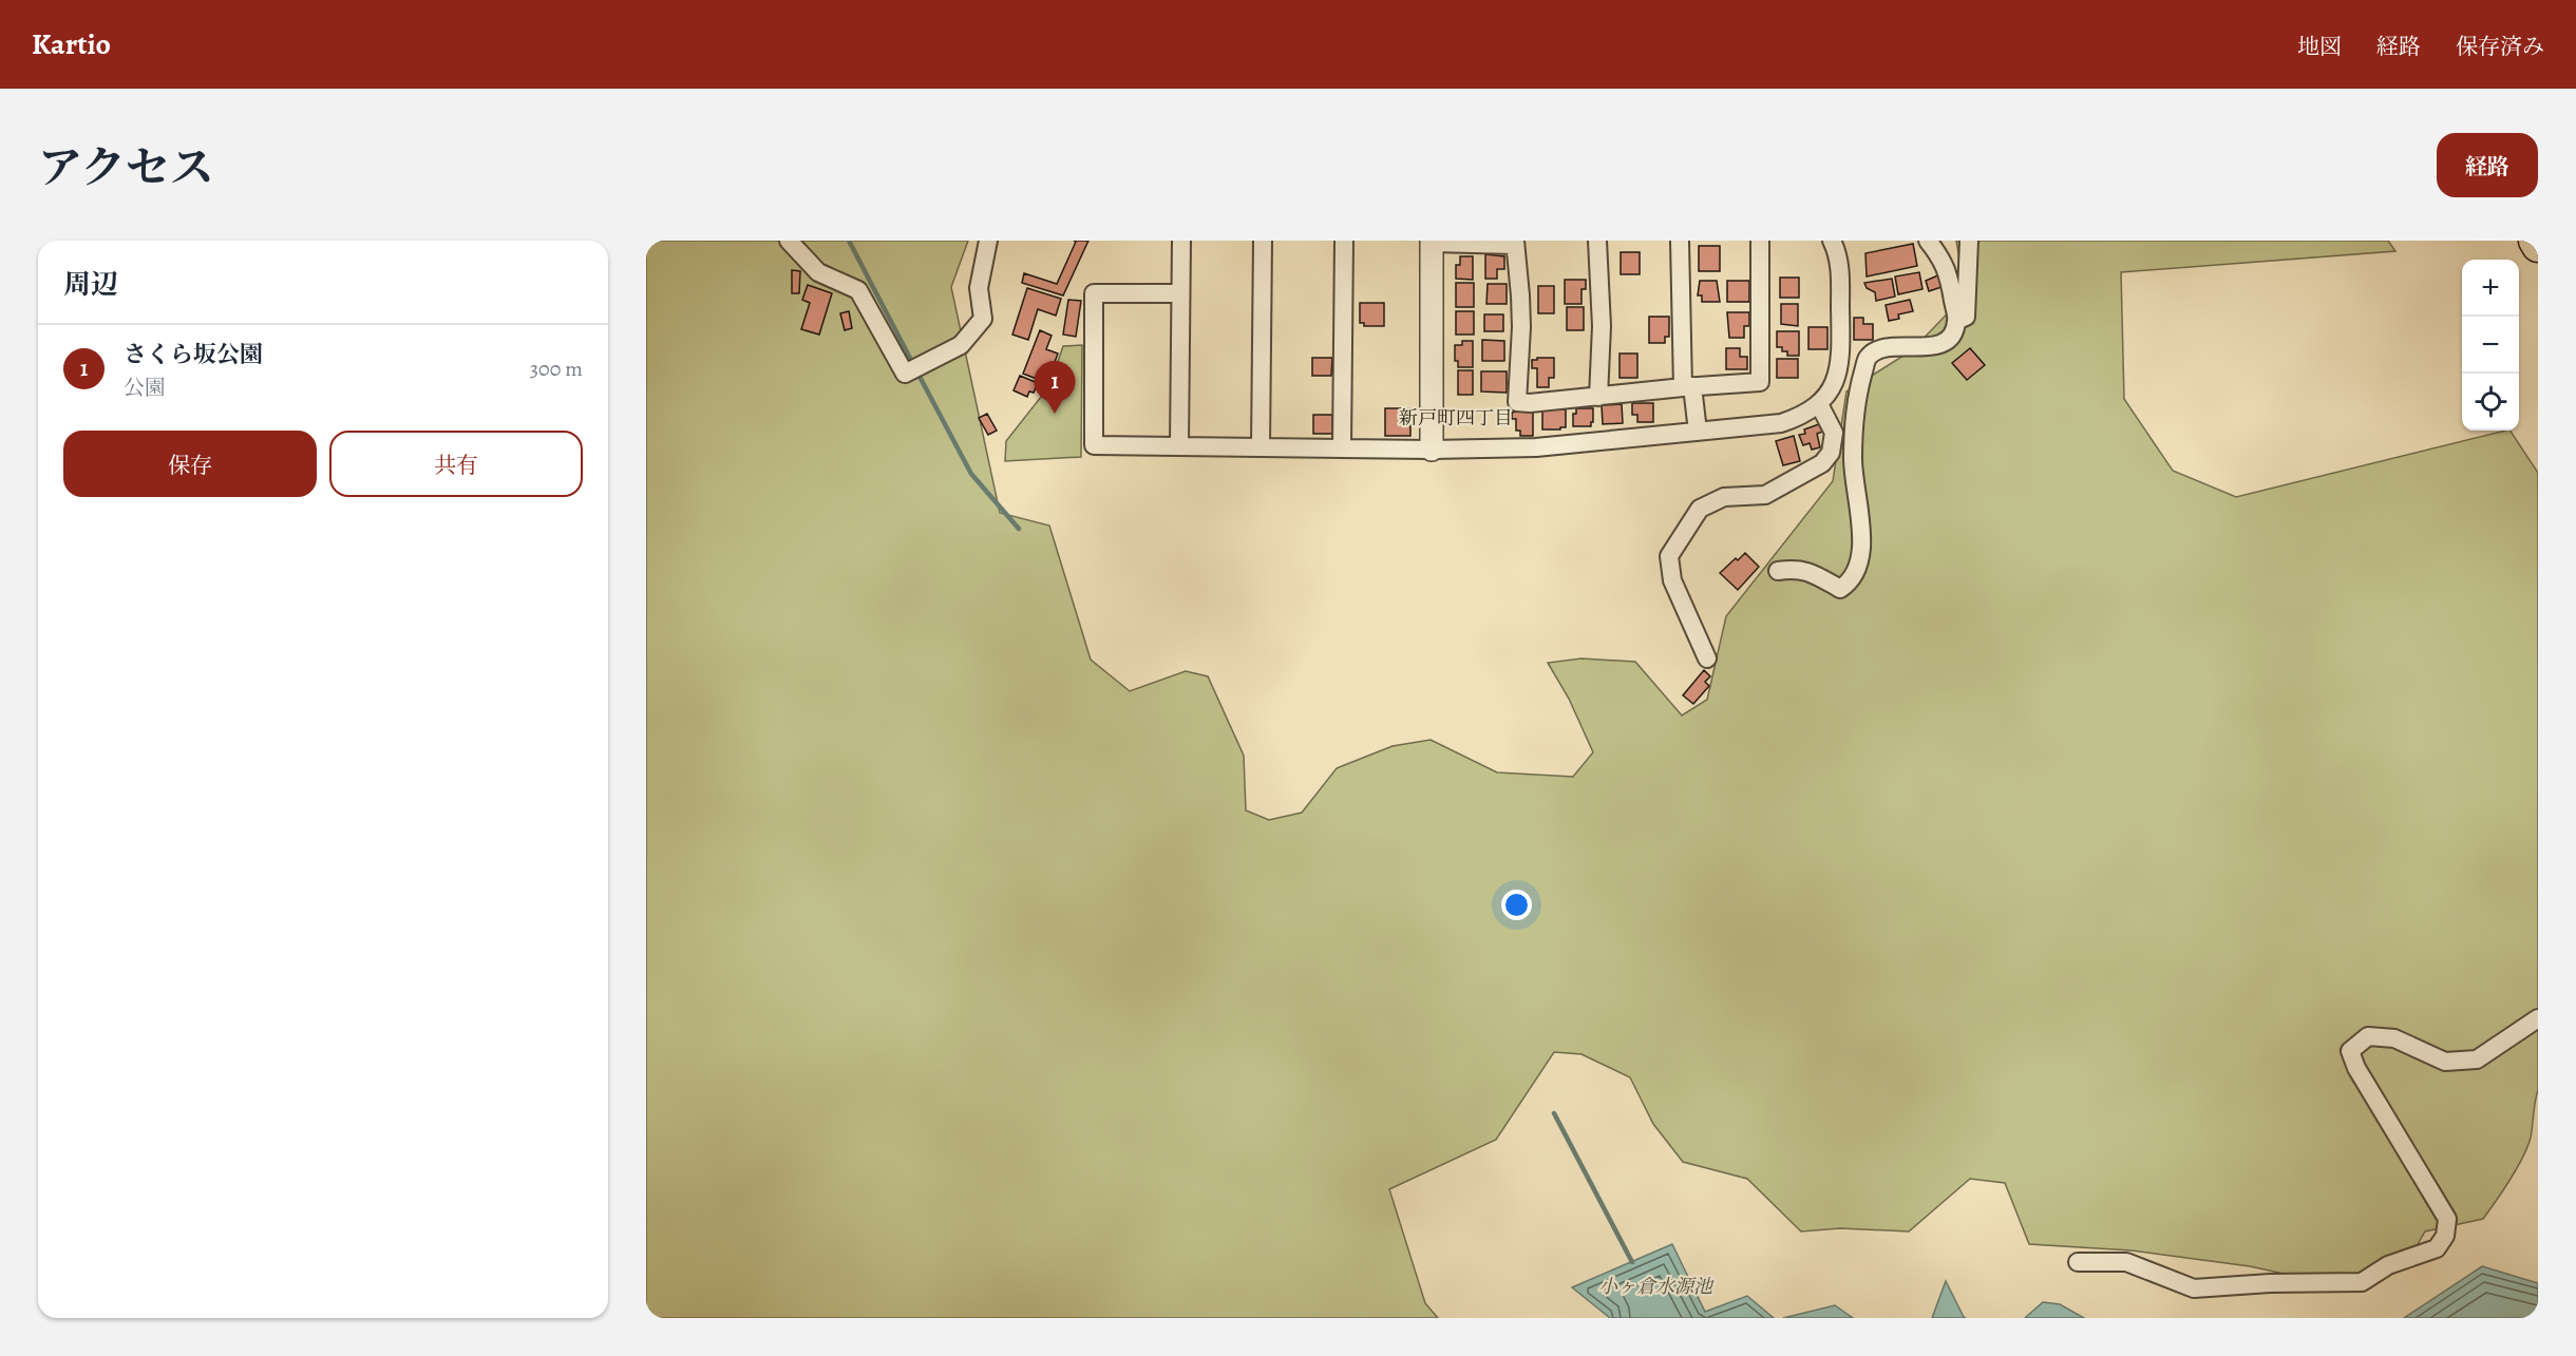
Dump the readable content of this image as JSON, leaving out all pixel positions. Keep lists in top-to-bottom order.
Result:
{
  "districts": ["新戸町四丁目"],
  "water": ["小ヶ倉水源池"],
  "page": {
    "header": "Kartio",
    "nav": ["地図", "経路", "保存済み"],
    "title": "アクセス",
    "buttons": [
      "経路",
      ["保存", "共有"]
    ],
    "heading": "周辺",
    "map_buttons": ["+", "−"],
    "list": [
      {
        "mark": "1",
        "name": "さくら坂公園",
        "note": "公園",
        "value": "300 m"
      }
    ],
    "pins": "1"
  }
}
